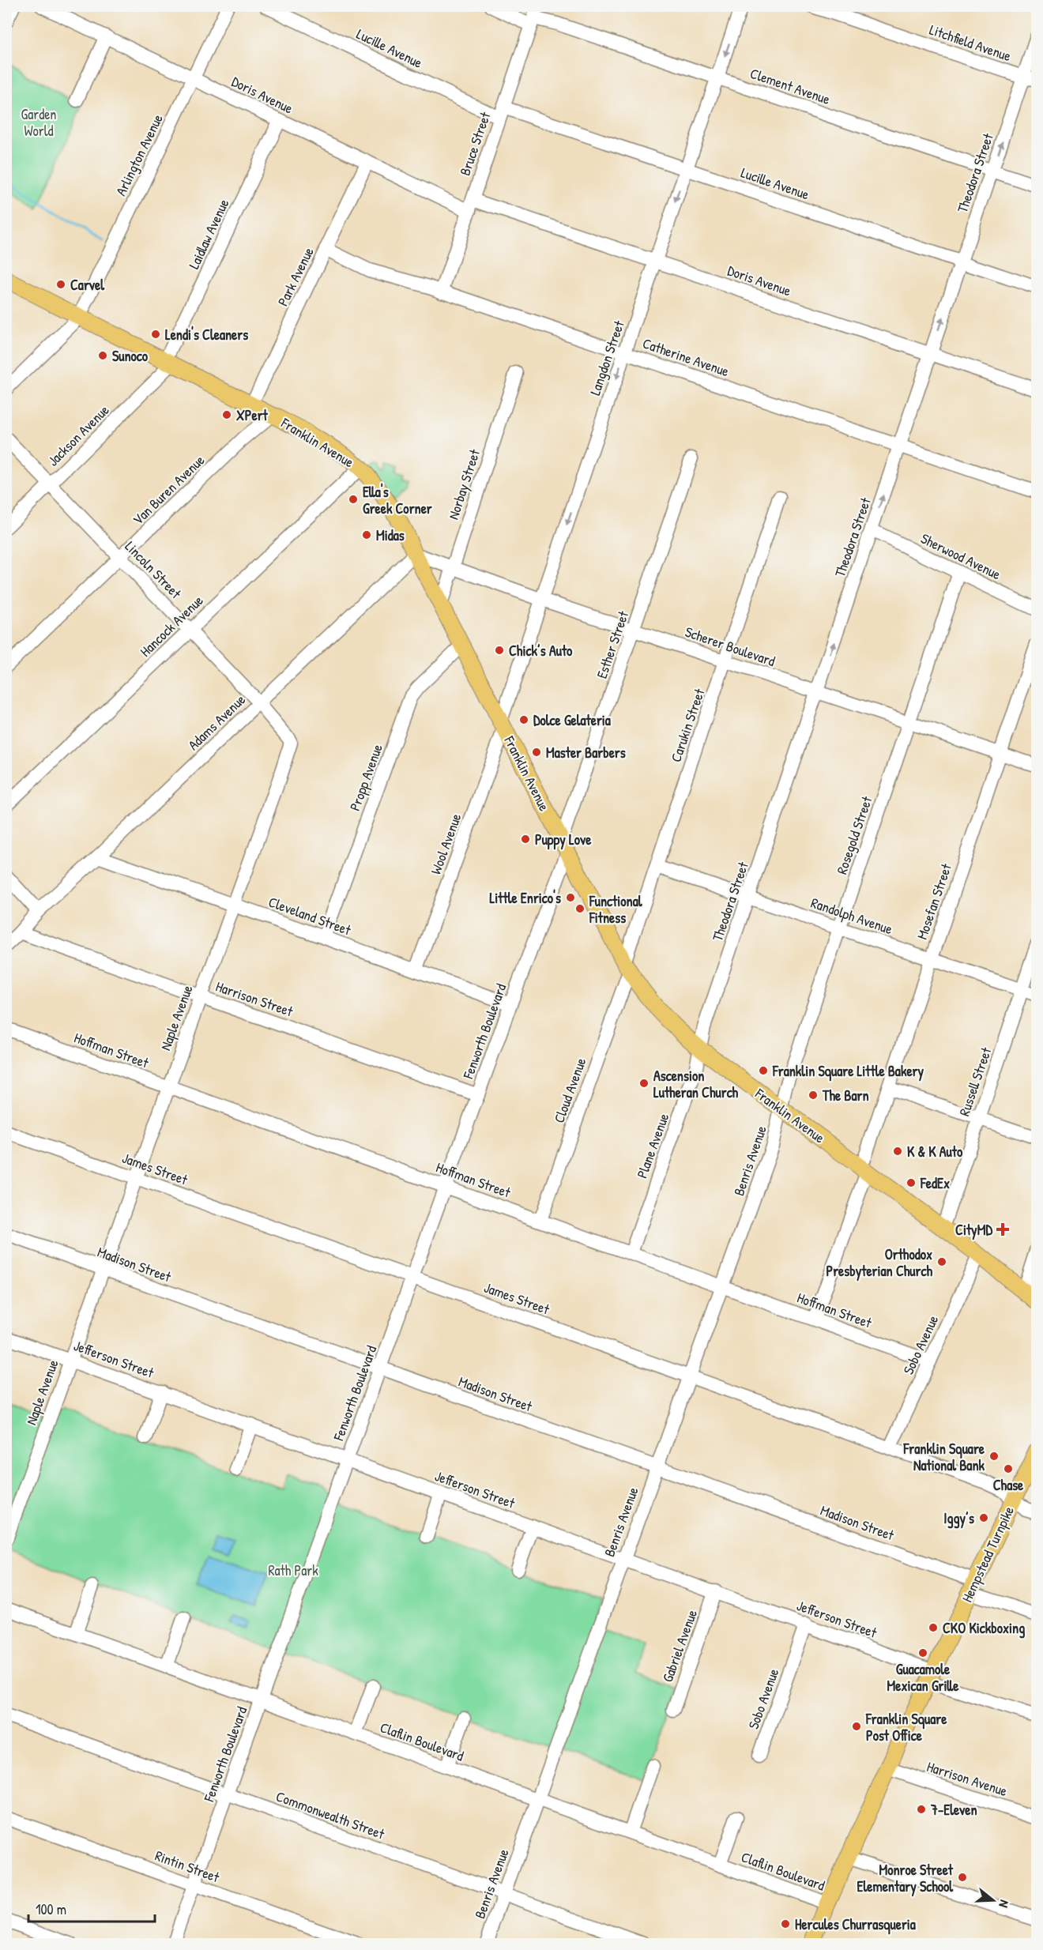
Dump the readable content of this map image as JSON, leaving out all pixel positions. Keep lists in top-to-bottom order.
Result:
{
  "streets": {
    "main road": ["Franklin Avenue", "Hempstead Turnpike"],
    "street": [
      "Litchfield Avenue",
      "Lucille Avenue",
      "Clement Avenue",
      "Doris Avenue",
      "Bruce Street",
      "Arlington Avenue",
      "Theodora Street",
      "Laidlaw Avenue",
      "Park Avenue",
      "Catherine Avenue",
      "Langdon Street",
      "Jackson Avenue",
      "Norbay Street",
      "Van Buren Avenue",
      "Sherwood Avenue",
      "Lincoln Street",
      "Hancock Avenue",
      "Esther Street",
      "Scherer Boulevard",
      "Adams Avenue",
      "Carukin Street",
      "Propp Avenue",
      "Rosegold Street",
      "Wool Avenue",
      "Mosefan Street",
      "Cleveland Street",
      "Randolph Avenue",
      "Harrison Street",
      "Naple Avenue",
      "Fenworth Boulevard",
      "Hoffman Street",
      "Russell Street",
      "Cloud Avenue",
      "Plane Avenue",
      "Benris Avenue",
      "James Street",
      "Madison Street",
      "Sobo Avenue",
      "Jefferson Street",
      "Gabriel Avenue",
      "Claflin Boulevard",
      "Harrison Avenue",
      "Commonwealth Street",
      "Rintin Street"
    ]
  },
  "crossings": [
    ["Litchfield Avenue", "Theodora Street"],
    ["Lucille Avenue", "Bruce Street"],
    ["Lucille Avenue", "Theodora Street"],
    ["Lucille Avenue", "Langdon Street"],
    ["Clement Avenue", "Bruce Street"],
    ["Clement Avenue", "Theodora Street"],
    ["Clement Avenue", "Langdon Street"],
    ["Doris Avenue", "Bruce Street"],
    ["Doris Avenue", "Arlington Avenue"],
    ["Doris Avenue", "Theodora Street"],
    ["Doris Avenue", "Laidlaw Avenue"],
    ["Doris Avenue", "Park Avenue"],
    ["Doris Avenue", "Langdon Street"],
    ["Bruce Street", "Catherine Avenue"],
    ["Arlington Avenue", "Franklin Avenue"],
    ["Theodora Street", "Catherine Avenue"],
    ["Theodora Street", "Franklin Avenue"],
    ["Theodora Street", "Sherwood Avenue"],
    ["Theodora Street", "Scherer Boulevard"],
    ["Theodora Street", "Randolph Avenue"],
    ["Theodora Street", "Plane Avenue"],
    ["Laidlaw Avenue", "Jackson Avenue"],
    ["Laidlaw Avenue", "Franklin Avenue"],
    ["Park Avenue", "Catherine Avenue"],
    ["Park Avenue", "Franklin Avenue"],
    ["Catherine Avenue", "Langdon Street"],
    ["Langdon Street", "Franklin Avenue"],
    ["Langdon Street", "Scherer Boulevard"],
    ["Langdon Street", "Wool Avenue"],
    ["Jackson Avenue", "Franklin Avenue"],
    ["Jackson Avenue", "Lincoln Street"],
    ["Franklin Avenue", "Norbay Street"],
    ["Franklin Avenue", "Van Buren Avenue"],
    ["Franklin Avenue", "Hancock Avenue"],
    ["Franklin Avenue", "Esther Street"],
    ["Franklin Avenue", "Scherer Boulevard"],
    ["Franklin Avenue", "Adams Avenue"],
    ["Franklin Avenue", "Carukin Street"],
    ["Franklin Avenue", "Propp Avenue"],
    ["Franklin Avenue", "Rosegold Street"],
    ["Franklin Avenue", "Wool Avenue"],
    ["Franklin Avenue", "Mosefan Street"],
    ["Franklin Avenue", "Fenworth Boulevard"],
    ["Franklin Avenue", "Russell Street"],
    ["Franklin Avenue", "Cloud Avenue"],
    ["Franklin Avenue", "Plane Avenue"],
    ["Franklin Avenue", "Benris Avenue"],
    ["Franklin Avenue", "Sobo Avenue"],
    ["Norbay Street", "Scherer Boulevard"],
    ["Van Buren Avenue", "Lincoln Street"],
    ["Sherwood Avenue", "Rosegold Street"],
    ["Lincoln Street", "Hancock Avenue"],
    ["Lincoln Street", "Adams Avenue"],
    ["Lincoln Street", "Naple Avenue"],
    ["Esther Street", "Scherer Boulevard"],
    ["Esther Street", "Fenworth Boulevard"],
    ["Scherer Boulevard", "Adams Avenue"],
    ["Scherer Boulevard", "Carukin Street"],
    ["Scherer Boulevard", "Rosegold Street"],
    ["Scherer Boulevard", "Mosefan Street"],
    ["Adams Avenue", "Cleveland Street"],
    ["Adams Avenue", "Harrison Street"],
    ["Carukin Street", "Randolph Avenue"],
    ["Carukin Street", "Cloud Avenue"],
    ["Propp Avenue", "Cleveland Street"],
    ["Rosegold Street", "Randolph Avenue"],
    ["Rosegold Street", "Benris Avenue"],
    ["Wool Avenue", "Cleveland Street"],
    ["Mosefan Street", "Randolph Avenue"],
    ["Cleveland Street", "Naple Avenue"],
    ["Cleveland Street", "Fenworth Boulevard"],
    ["Randolph Avenue", "Russell Street"],
    ["Harrison Street", "Naple Avenue"],
    ["Harrison Street", "Fenworth Boulevard"],
    ["Naple Avenue", "Hoffman Street"],
    ["Naple Avenue", "James Street"],
    ["Naple Avenue", "Madison Street"],
    ["Naple Avenue", "Jefferson Street"],
    ["Fenworth Boulevard", "Hoffman Street"],
    ["Fenworth Boulevard", "James Street"],
    ["Fenworth Boulevard", "Madison Street"],
    ["Fenworth Boulevard", "Jefferson Street"],
    ["Fenworth Boulevard", "Claflin Boulevard"],
    ["Fenworth Boulevard", "Commonwealth Street"],
    ["Fenworth Boulevard", "Rintin Street"],
    ["Hoffman Street", "Cloud Avenue"],
    ["Hoffman Street", "Plane Avenue"],
    ["Hoffman Street", "Benris Avenue"],
    ["Hoffman Street", "Sobo Avenue"],
    ["Benris Avenue", "James Street"],
    ["Benris Avenue", "Madison Street"],
    ["Benris Avenue", "Jefferson Street"],
    ["Benris Avenue", "Claflin Boulevard"],
    ["Benris Avenue", "Commonwealth Street"],
    ["James Street", "Sobo Avenue"],
    ["James Street", "Hempstead Turnpike"],
    ["Madison Street", "Hempstead Turnpike"],
    ["Sobo Avenue", "Jefferson Street"],
    ["Jefferson Street", "Hempstead Turnpike"],
    ["Jefferson Street", "Gabriel Avenue"],
    ["Hempstead Turnpike", "Claflin Boulevard"],
    ["Hempstead Turnpike", "Harrison Avenue"]
  ],
  "one_way": ["Theodora Street", "Langdon Street"],
  "parks": ["Garden World", "Rath Park"],
  "places": {
    "other": [
      "Carvel",
      "Lendi's Cleaners",
      "Sunoco",
      "XPert",
      "Ella's Greek Corner",
      "Midas",
      "Chick’s Auto",
      "Dolce Gelateria",
      "Master Barbers",
      "Puppy Love",
      "Little Enrico's",
      "Functional Fitness",
      "Franklin Square Little Bakery",
      "Ascension Lutheran Church",
      "The Barn",
      "K & K Auto",
      "FedEx",
      "Orthodox Presbyterian Church",
      "Franklin Square National Bank",
      "Chase",
      "Iggy’s",
      "CKO Kickboxing",
      "Guacamole Mexican Grille",
      "Franklin Square Post Office",
      "7-Eleven",
      "Monroe Street Elementary School",
      "Hercules Churrasqueria"
    ],
    "health": ["CityMD"]
  },
  "scale_bar": "100 m",
  "north": "right"
}
